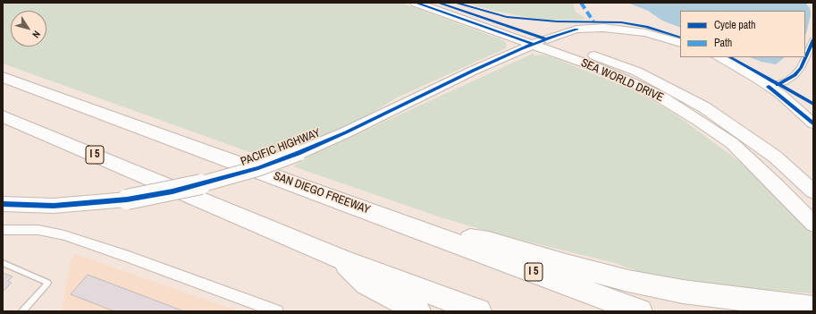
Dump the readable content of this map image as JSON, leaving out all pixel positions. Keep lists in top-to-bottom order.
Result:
{
  "streets": {
    "highway": ["I 5", "SAN DIEGO FREEWAY"],
    "main road": ["SEA WORLD DRIVE", "PACIFIC HIGHWAY"]
  },
  "crossings": [
    ["SEA WORLD DRIVE", "PACIFIC HIGHWAY"]
  ],
  "legend": ["Cycle path", "Path"],
  "north": "bottom right"
}
